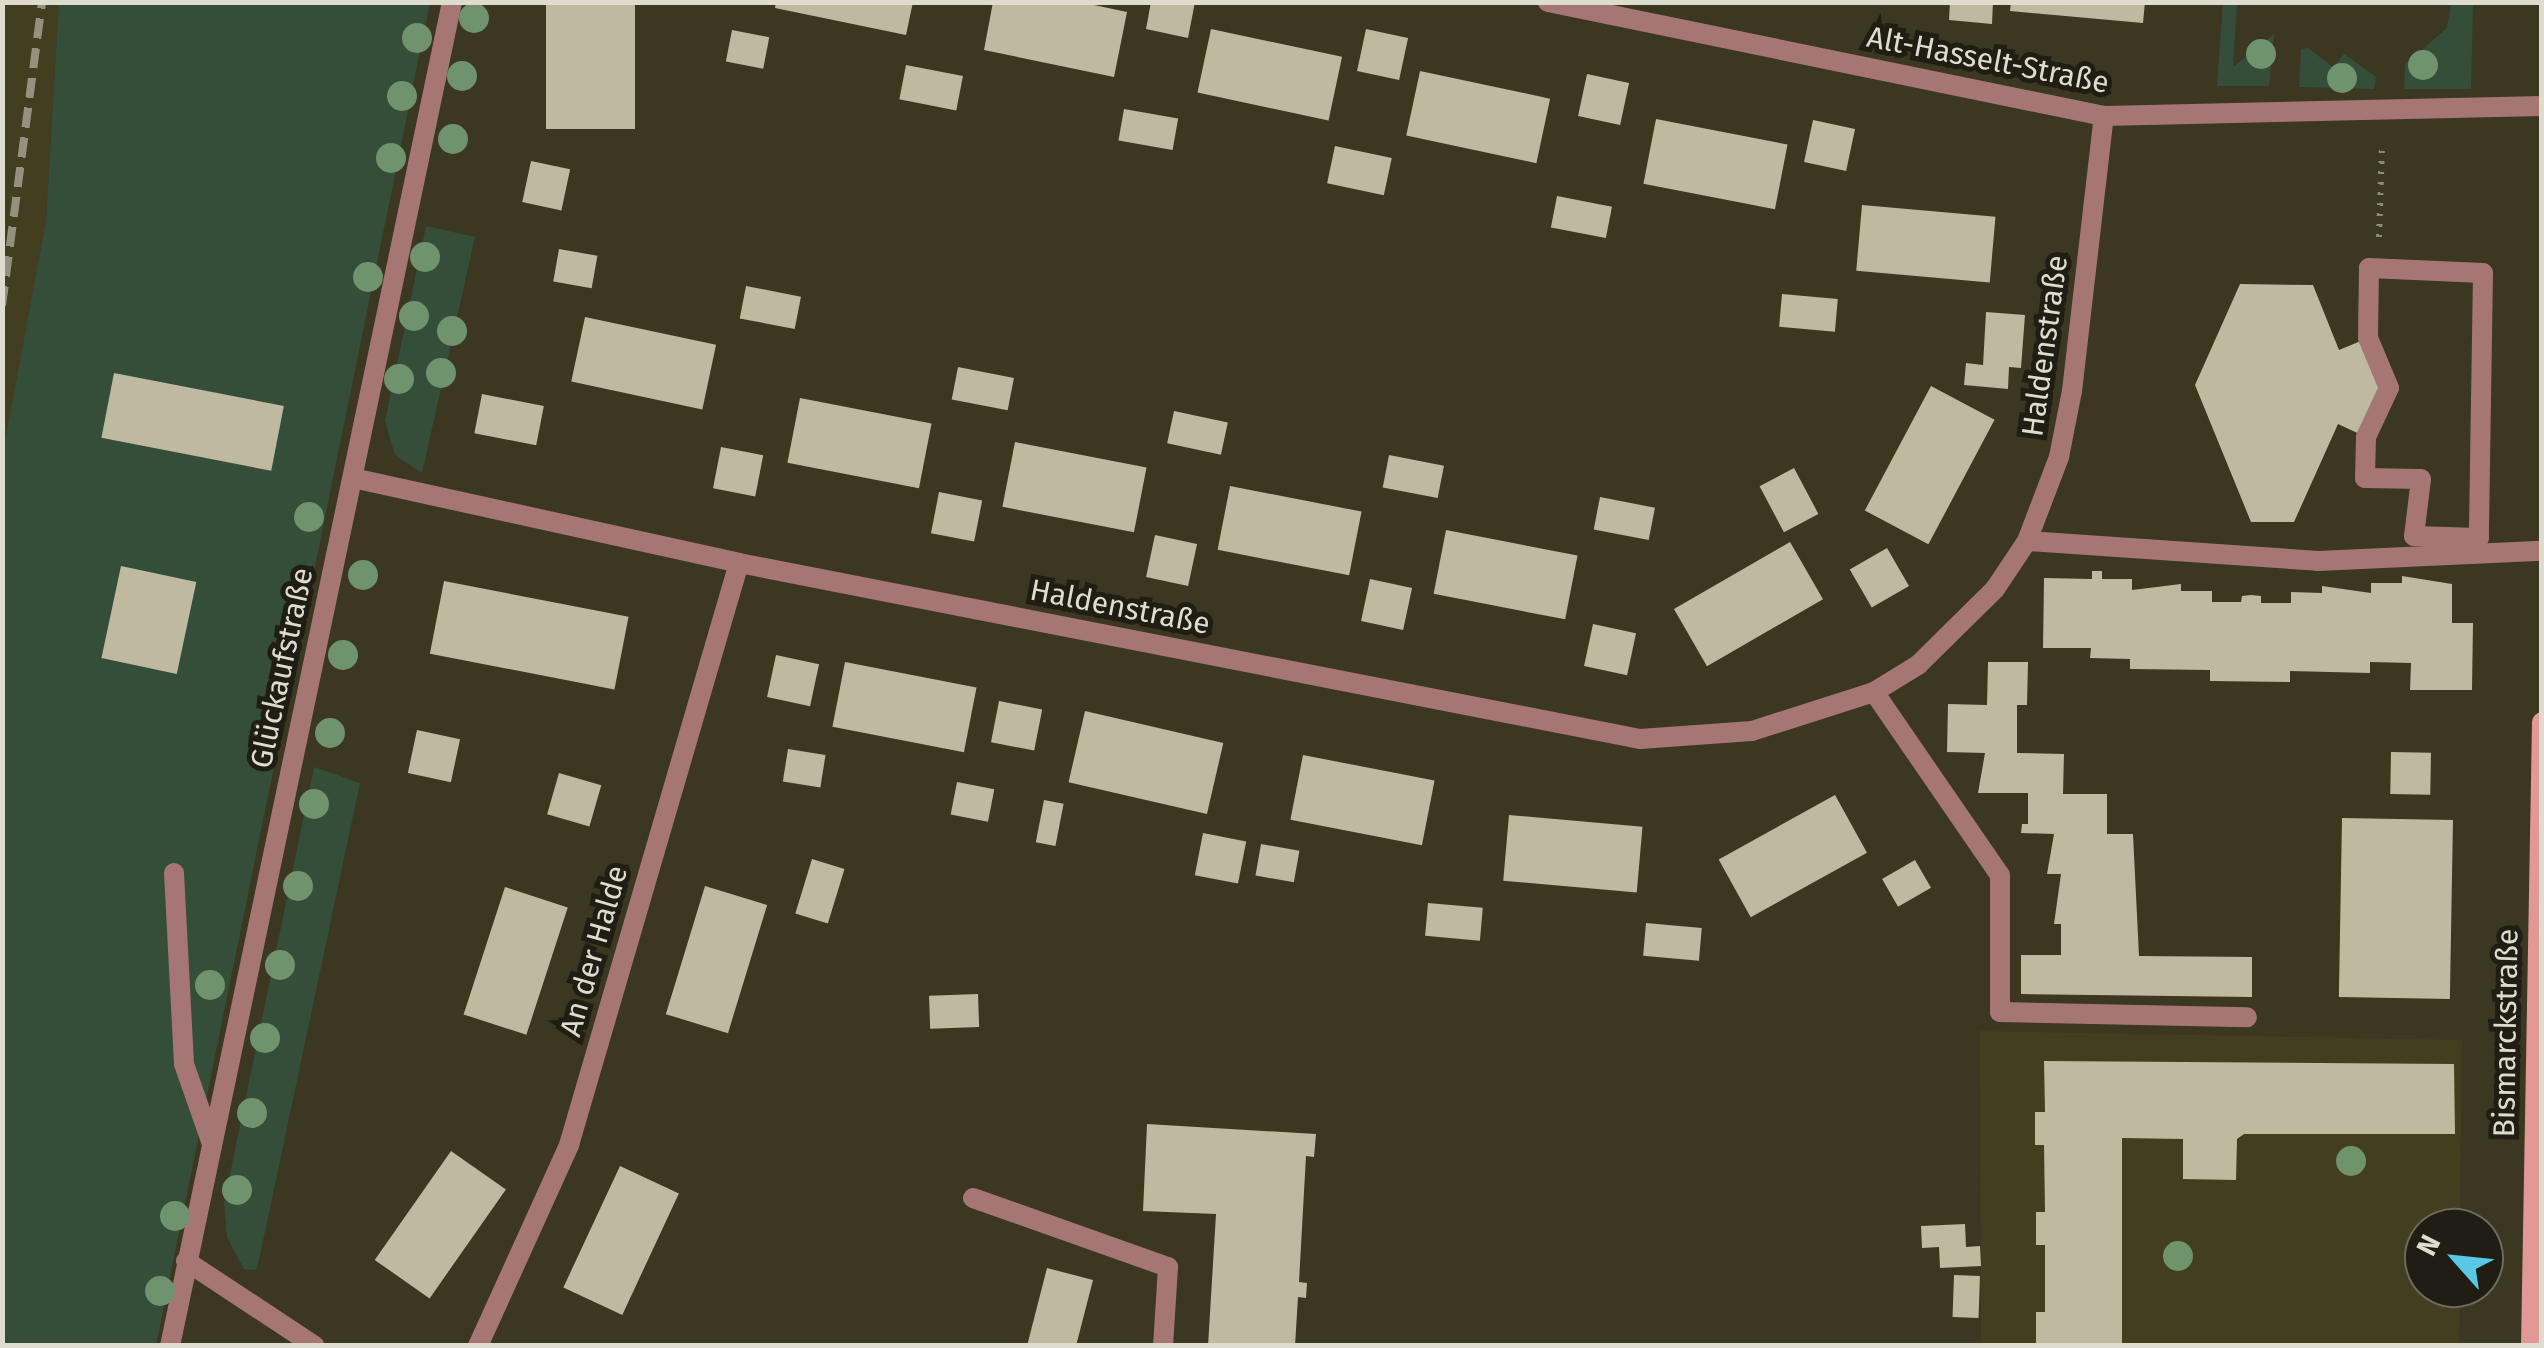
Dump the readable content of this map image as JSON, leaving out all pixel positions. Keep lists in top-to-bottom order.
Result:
{
  "streets": {
    "main road": ["Bismarckstraße"],
    "street": [
      "Alt-Hasselt-Straße",
      "Haldenstraße",
      "Glückaufstraße",
      "An der Halde"
    ]
  },
  "crossings": [
    ["Alt-Hasselt-Straße", "Haldenstraße"],
    ["Haldenstraße", "Glückaufstraße"],
    ["Haldenstraße", "An der Halde"]
  ],
  "north": "top left"
}
